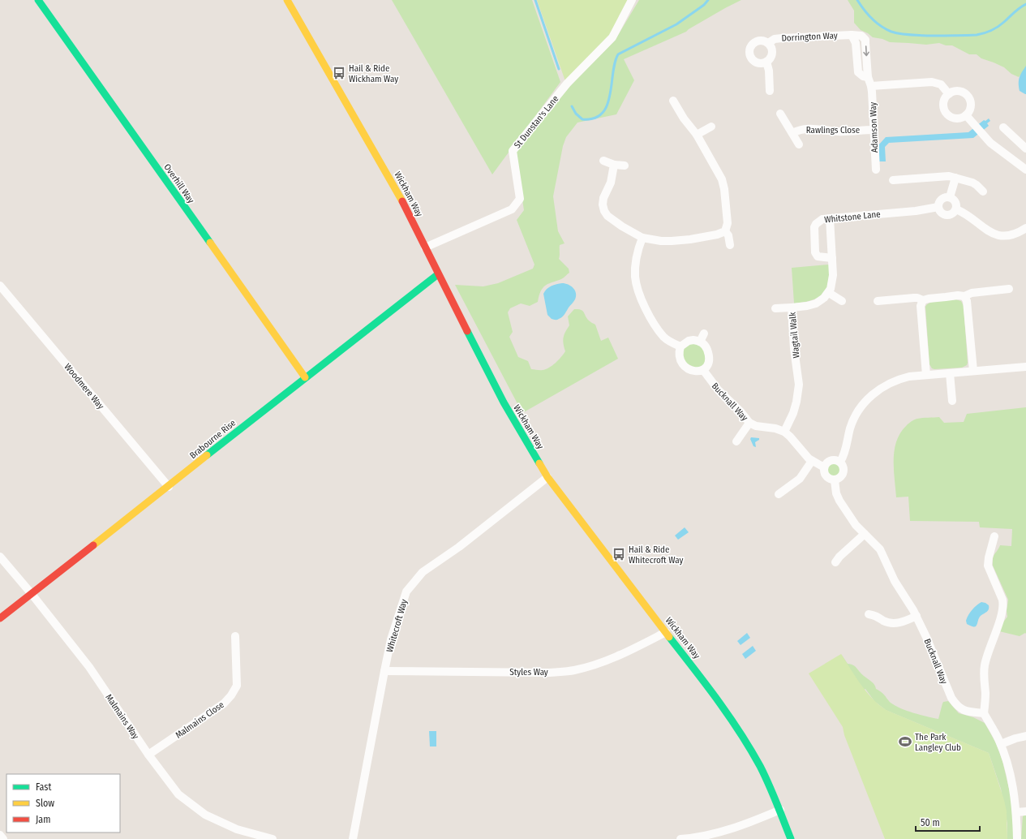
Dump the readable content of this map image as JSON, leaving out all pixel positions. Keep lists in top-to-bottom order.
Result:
{
  "streets": {
    "street": [
      "Dorrington Way",
      "St Dunstan's Lane",
      "Adamson Way",
      "Rawlings Close",
      "Overhill Way",
      "Wickham Way",
      "Whitstone Lane",
      "Wagtail Walk",
      "Woodmere Way",
      "Bucknall Way",
      "Brabourne Rise",
      "Whitecroft Way",
      "Styles Way",
      "Malmains Way",
      "Malmains Close"
    ]
  },
  "crossings": [
    ["Dorrington Way", "Adamson Way"],
    ["St Dunstan's Lane", "Wickham Way"],
    ["Adamson Way", "Rawlings Close"],
    ["Overhill Way", "Brabourne Rise"],
    ["Wickham Way", "Brabourne Rise"],
    ["Wickham Way", "Whitecroft Way"],
    ["Wickham Way", "Styles Way"],
    ["Wagtail Walk", "Bucknall Way"],
    ["Woodmere Way", "Brabourne Rise"],
    ["Brabourne Rise", "Malmains Way"],
    ["Whitecroft Way", "Styles Way"],
    ["Malmains Way", "Malmains Close"]
  ],
  "places": {
    "bus stop": ["Hail & Ride Wickham Way", "Hail & Ride Whitecroft Way"],
    "sports": ["The Park Langley Club"]
  },
  "legend": ["Fast", "Slow", "Jam"],
  "scale_bar": "50 m"
}
